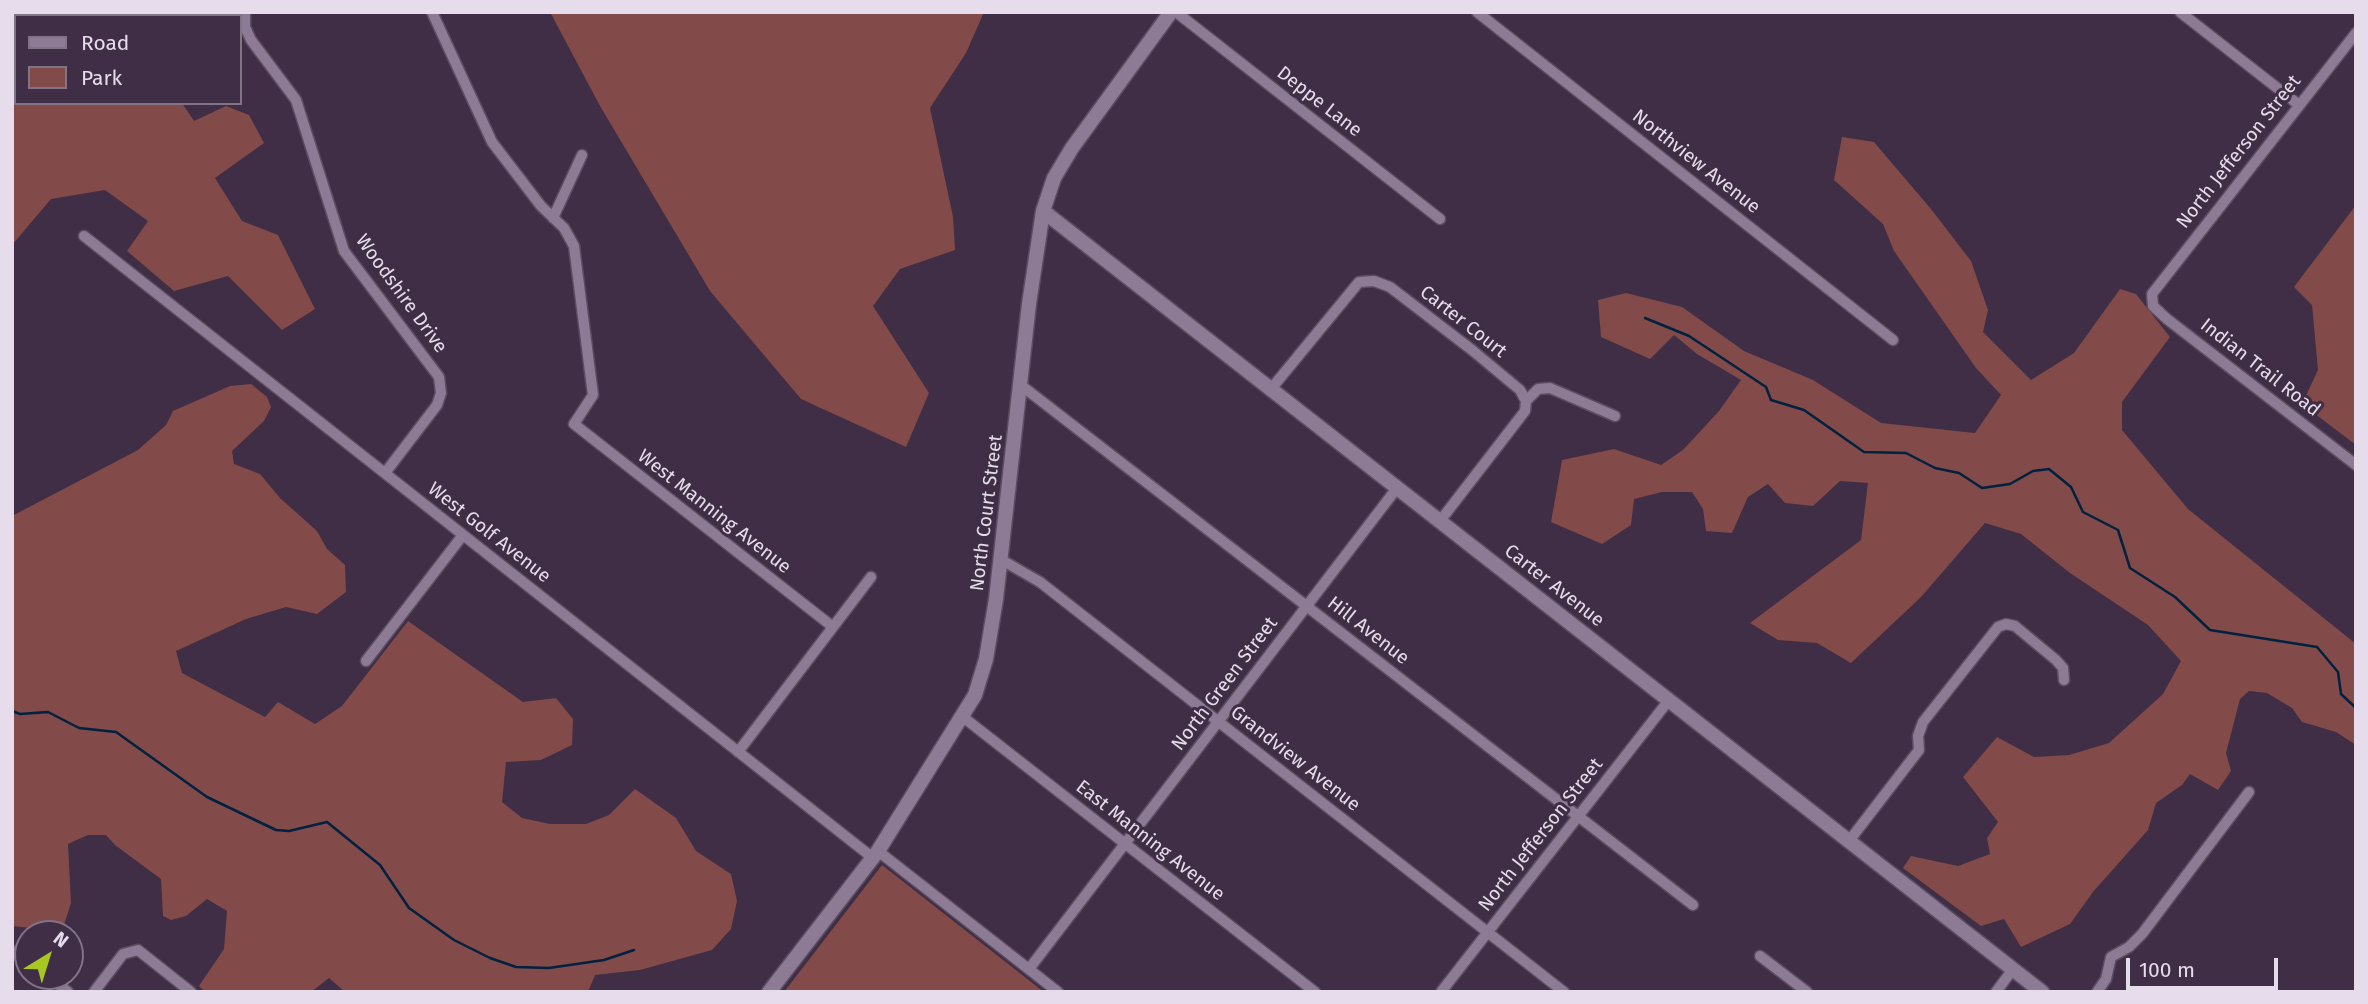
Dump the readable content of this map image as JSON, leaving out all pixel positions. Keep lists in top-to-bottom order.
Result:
{
  "streets": {
    "street": [
      "Deppe Lane",
      "North Jefferson Street",
      "Northview Avenue",
      "Woodshire Drive",
      "Carter Court",
      "Indian Trail Road",
      "West Manning Avenue",
      "North Court Street",
      "West Golf Avenue",
      "Carter Avenue",
      "Hill Avenue",
      "North Green Street",
      "Grandview Avenue",
      "East Manning Avenue"
    ]
  },
  "crossings": [
    ["North Jefferson Street", "Indian Trail Road"],
    ["North Jefferson Street", "Carter Avenue"],
    ["North Jefferson Street", "Hill Avenue"],
    ["North Jefferson Street", "Grandview Avenue"],
    ["Woodshire Drive", "West Golf Avenue"],
    ["Carter Court", "Carter Avenue"],
    ["North Court Street", "West Golf Avenue"],
    ["North Court Street", "Carter Avenue"],
    ["North Court Street", "Hill Avenue"],
    ["North Court Street", "Grandview Avenue"],
    ["North Court Street", "East Manning Avenue"],
    ["West Golf Avenue", "North Green Street"],
    ["Carter Avenue", "North Green Street"],
    ["Hill Avenue", "North Green Street"],
    ["North Green Street", "Grandview Avenue"],
    ["North Green Street", "East Manning Avenue"]
  ],
  "legend": ["Road", "Park"],
  "scale_bar": "100 m",
  "north": "top right"
}
